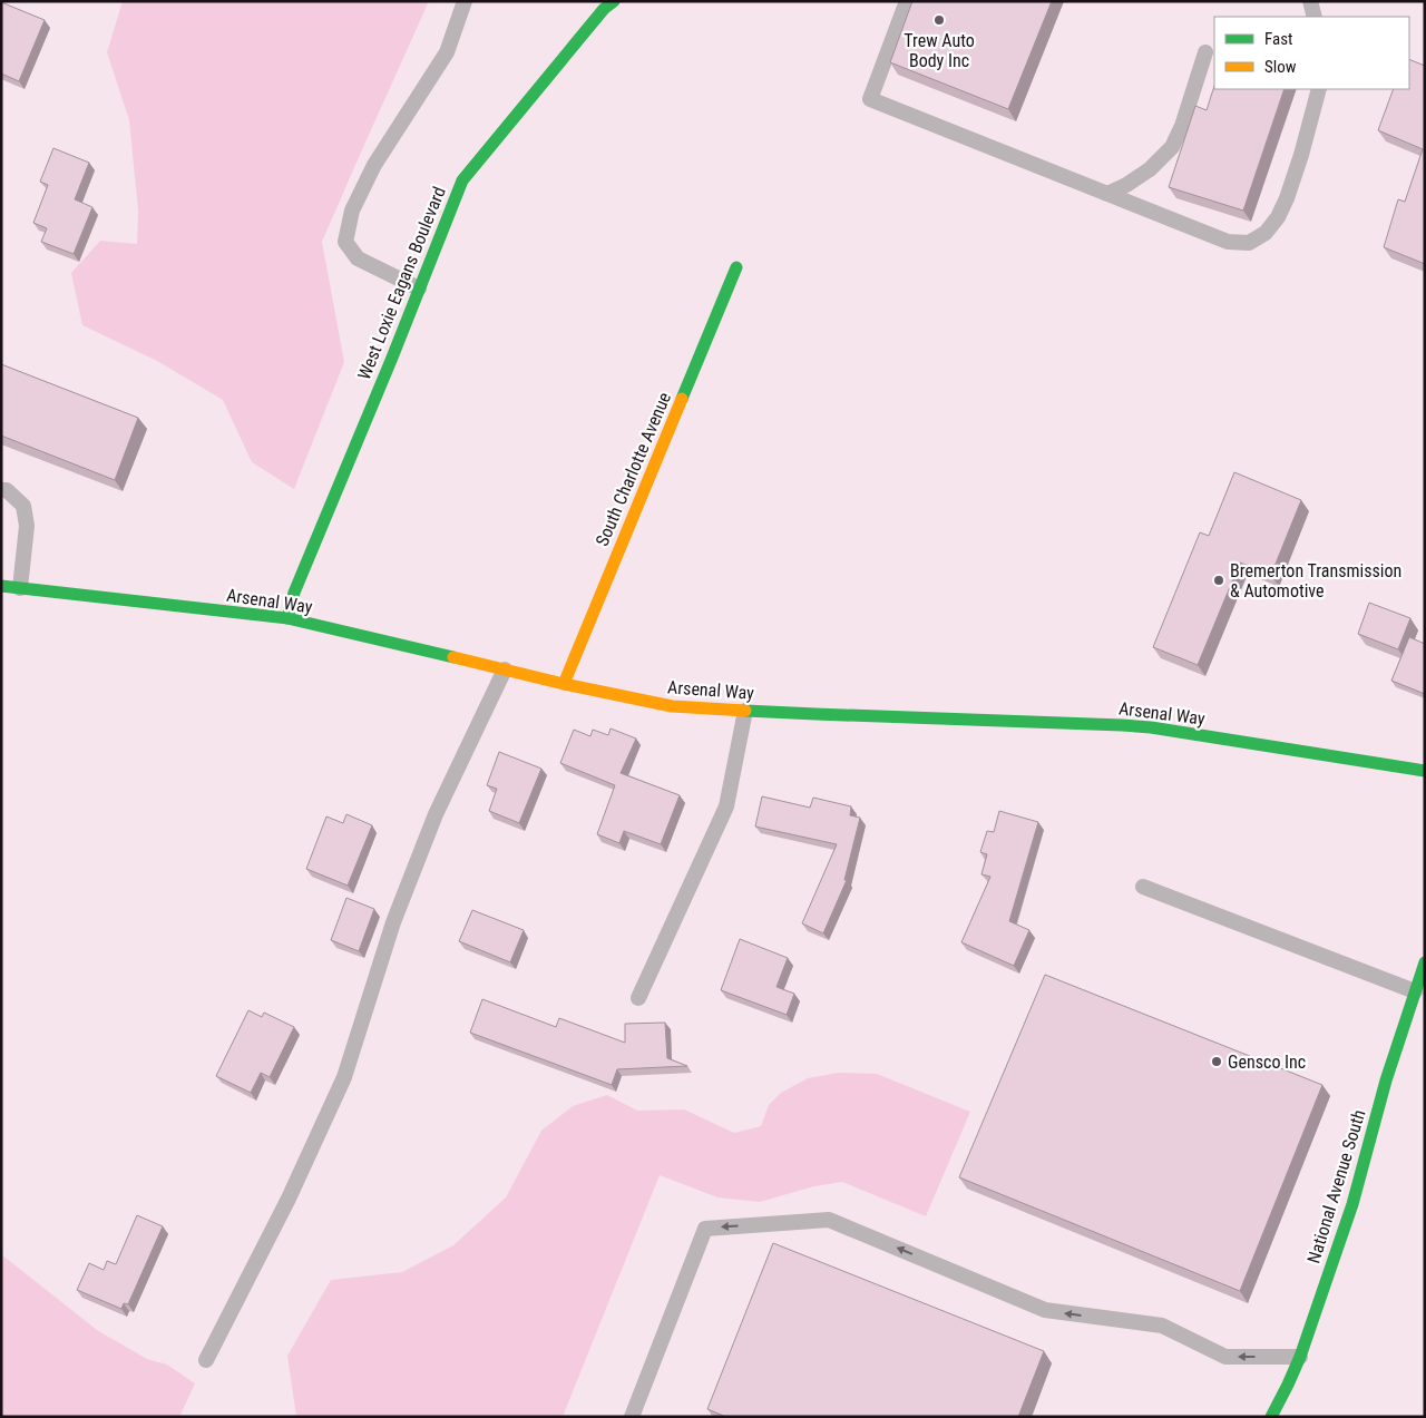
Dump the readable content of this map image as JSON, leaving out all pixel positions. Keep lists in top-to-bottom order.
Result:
{
  "streets": {
    "main road": [
      "West Loxie Eagans Boulevard",
      "South Charlotte Avenue",
      "Arsenal Way",
      "National Avenue South"
    ]
  },
  "crossings": [
    ["West Loxie Eagans Boulevard", "Arsenal Way"],
    ["South Charlotte Avenue", "Arsenal Way"]
  ],
  "places": ["Trew Auto Body Inc", "Bremerton Transmission & Automotive", "Gensco Inc"],
  "legend": ["Fast", "Slow"]
}
